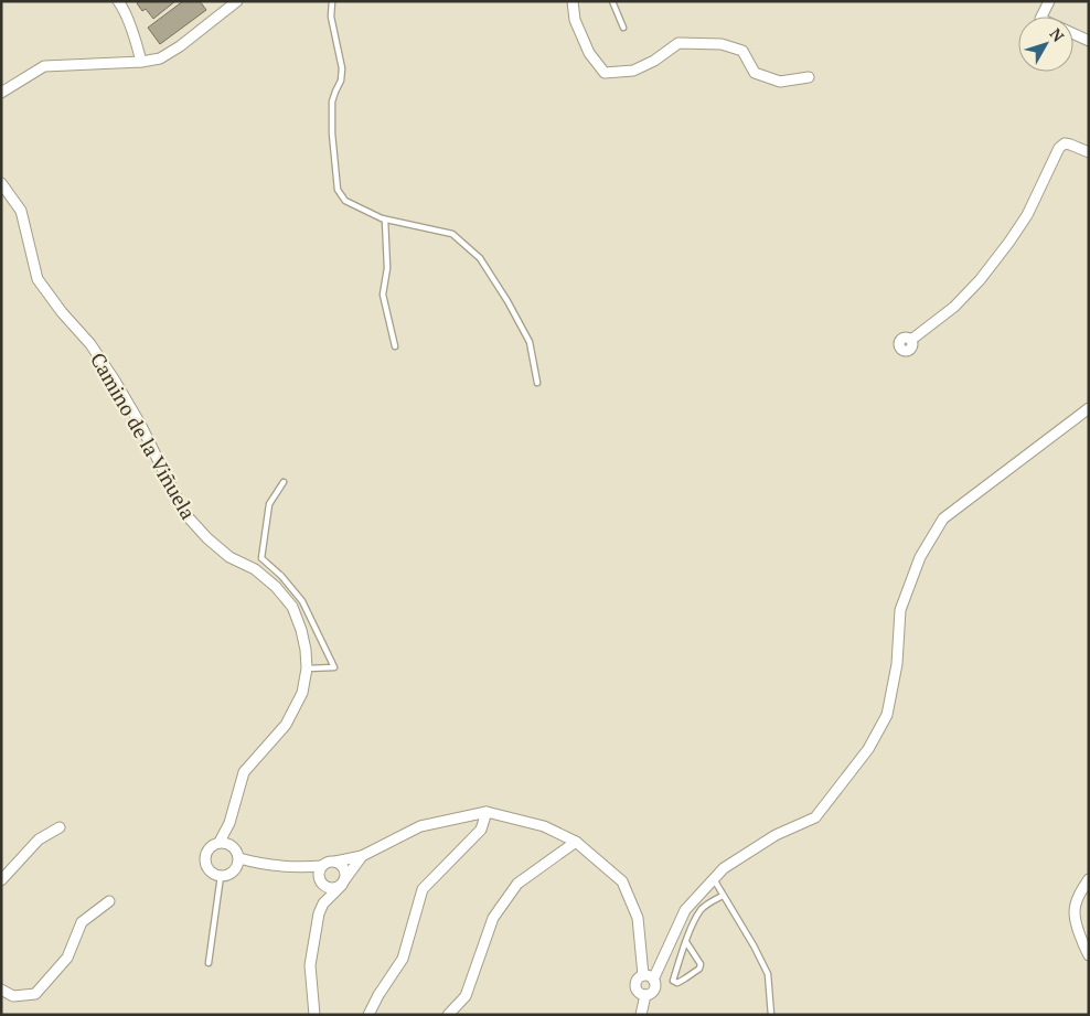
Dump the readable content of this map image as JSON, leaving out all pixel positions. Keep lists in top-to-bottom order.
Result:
{
  "streets": {
    "street": ["Camino de la Viñuela"]
  },
  "north": "top right"
}
